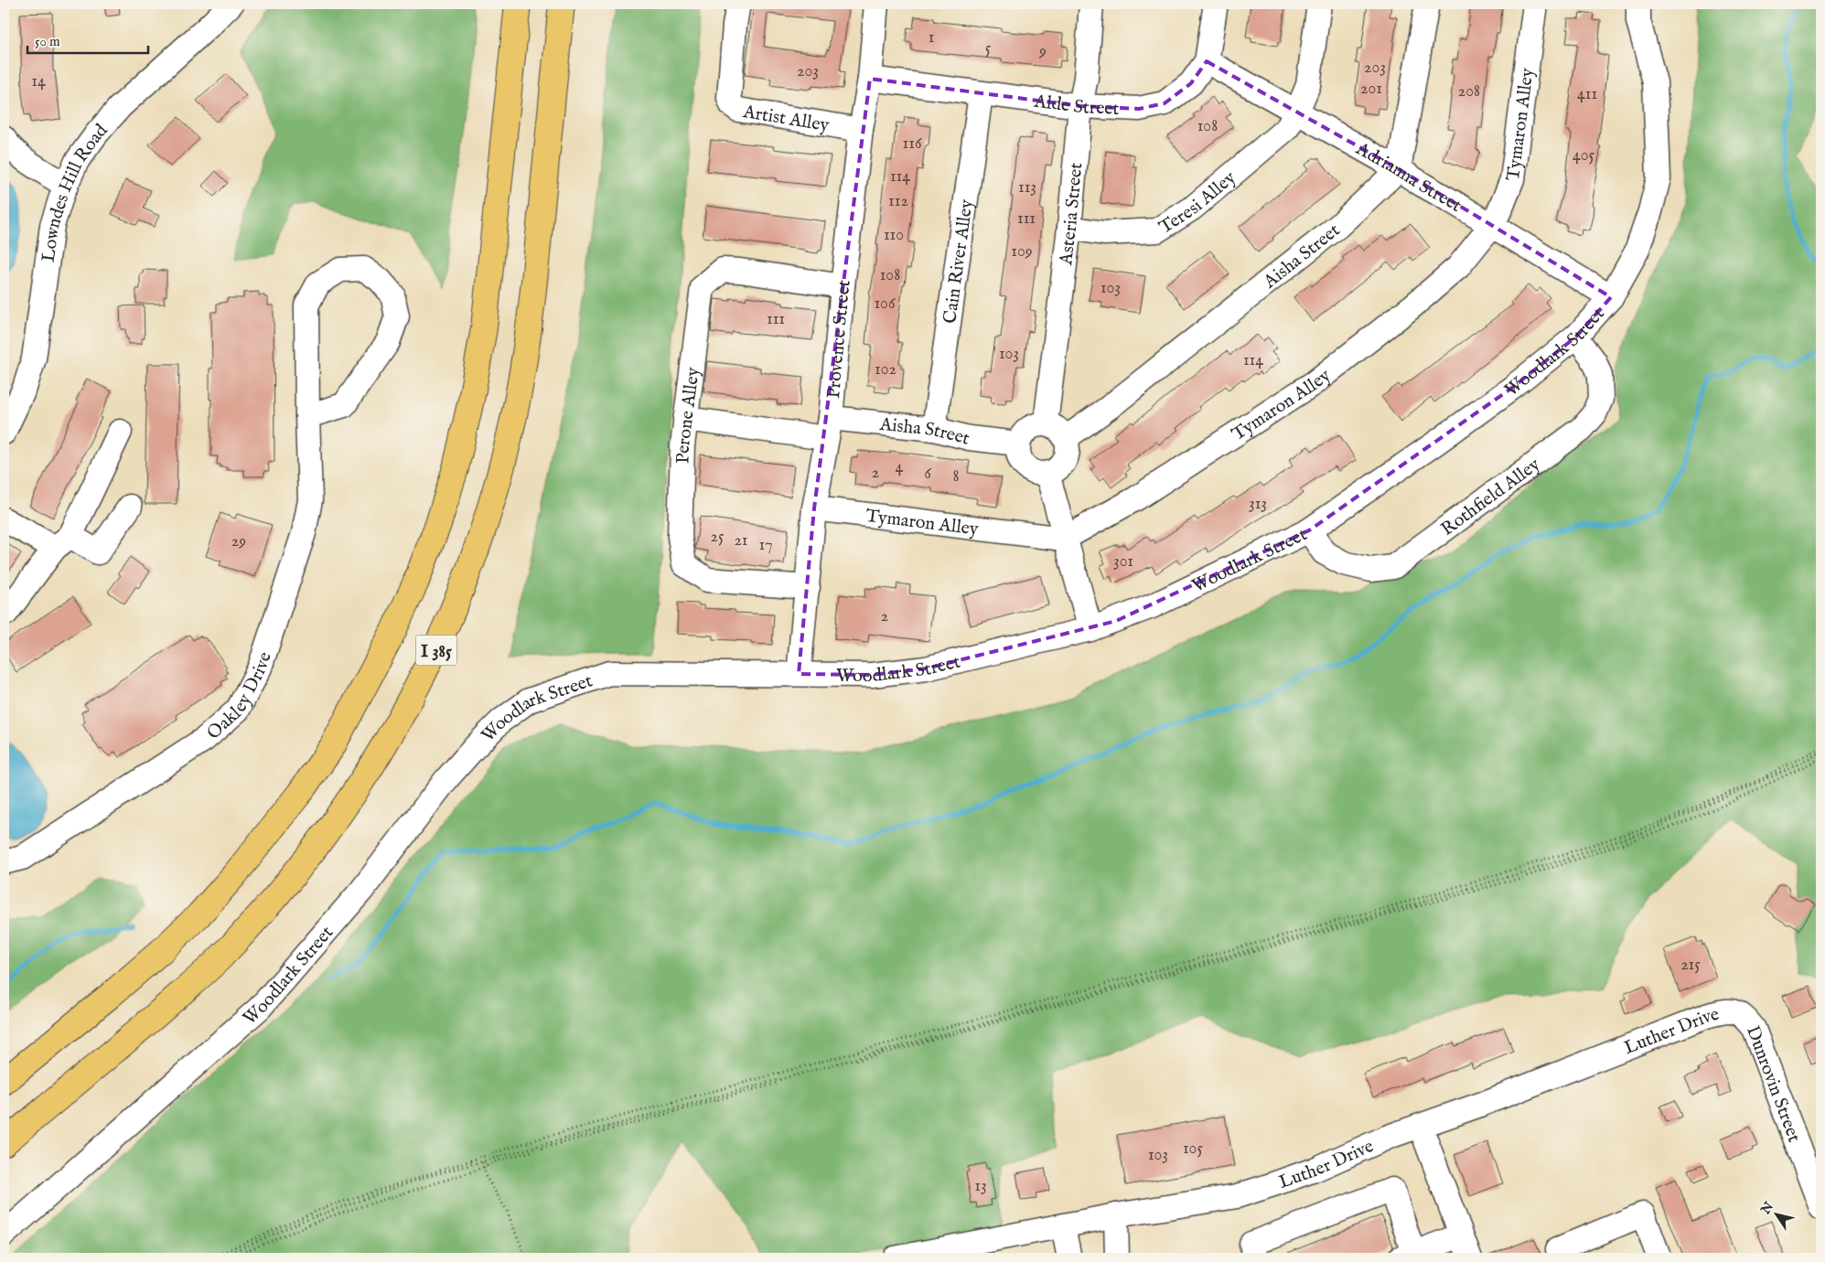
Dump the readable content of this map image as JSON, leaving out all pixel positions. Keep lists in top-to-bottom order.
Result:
{
  "streets": {
    "highway": ["I 385"],
    "street": [
      "Alde Street",
      "Artist Alley",
      "Tymaron Alley",
      "Adrianna Street",
      "Lowndes Hill Road",
      "Teresi Alley",
      "Asteria Street",
      "Aisha Street",
      "Cain River Alley",
      "Provence Street",
      "Woodlark Street",
      "Perone Alley",
      "Rothfield Alley",
      "Oakley Drive",
      "Luther Drive",
      "Dunrovin Street"
    ]
  },
  "crossings": [
    ["Alde Street", "Adrianna Street"],
    ["Alde Street", "Asteria Street"],
    ["Alde Street", "Cain River Alley"],
    ["Alde Street", "Provence Street"],
    ["Artist Alley", "Provence Street"],
    ["Tymaron Alley", "Adrianna Street"],
    ["Tymaron Alley", "Provence Street"],
    ["Adrianna Street", "Teresi Alley"],
    ["Adrianna Street", "Aisha Street"],
    ["Adrianna Street", "Woodlark Street"],
    ["Teresi Alley", "Asteria Street"],
    ["Asteria Street", "Aisha Street"],
    ["Aisha Street", "Cain River Alley"],
    ["Aisha Street", "Provence Street"],
    ["Aisha Street", "Perone Alley"],
    ["Provence Street", "Woodlark Street"],
    ["Provence Street", "Perone Alley"],
    ["Woodlark Street", "Rothfield Alley"],
    ["Luther Drive", "Dunrovin Street"]
  ],
  "house_numbers": [
    "1",
    "5",
    "9",
    "203",
    "203",
    "14",
    "201",
    "208",
    "411",
    "108",
    "116",
    "405",
    "114",
    "113",
    "112",
    "111",
    "110",
    "109",
    "108",
    "103",
    "106",
    "111",
    "103",
    "114",
    "102",
    "4",
    "2",
    "6",
    "8",
    "313",
    "25",
    "21",
    "29",
    "17",
    "301",
    "2",
    "215",
    "105",
    "103",
    "13"
  ],
  "scale_bar": "50 m",
  "north": "top left"
}
